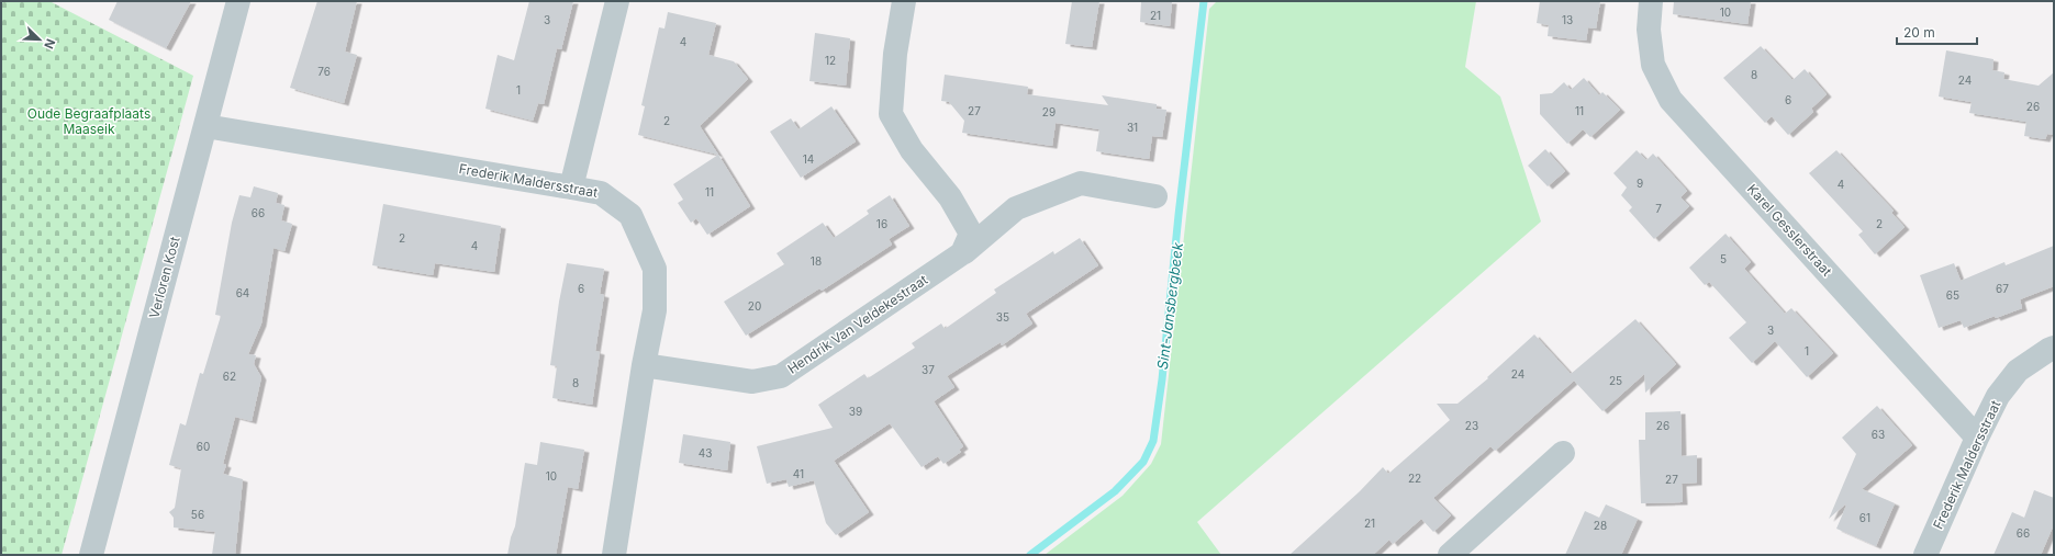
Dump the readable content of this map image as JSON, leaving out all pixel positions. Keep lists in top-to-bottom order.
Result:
{
  "streets": {
    "street": [
      "Frederik Maldersstraat",
      "Karel Gesslerstraat",
      "Verloren Kost",
      "Hendrik Van Veldekestraat"
    ]
  },
  "crossings": [
    ["Frederik Maldersstraat", "Karel Gesslerstraat"],
    ["Frederik Maldersstraat", "Verloren Kost"],
    ["Frederik Maldersstraat", "Hendrik Van Veldekestraat"]
  ],
  "water": ["Sint-Jansbergbeek"],
  "parks": ["Oude Begraafplaats Maaseik"],
  "house_numbers": [
    "10",
    "21",
    "3",
    "13",
    "4",
    "12",
    "76",
    "8",
    "24",
    "1",
    "6",
    "26",
    "27",
    "11",
    "29",
    "2",
    "31",
    "14",
    "9",
    "4",
    "11",
    "7",
    "66",
    "16",
    "2",
    "2",
    "4",
    "5",
    "18",
    "6",
    "67",
    "64",
    "65",
    "20",
    "35",
    "3",
    "1",
    "37",
    "24",
    "62",
    "25",
    "8",
    "39",
    "23",
    "26",
    "63",
    "60",
    "43",
    "41",
    "10",
    "22",
    "27",
    "56",
    "61",
    "21",
    "28",
    "66"
  ],
  "scale_bar": "20 m",
  "north": "bottom right"
}
